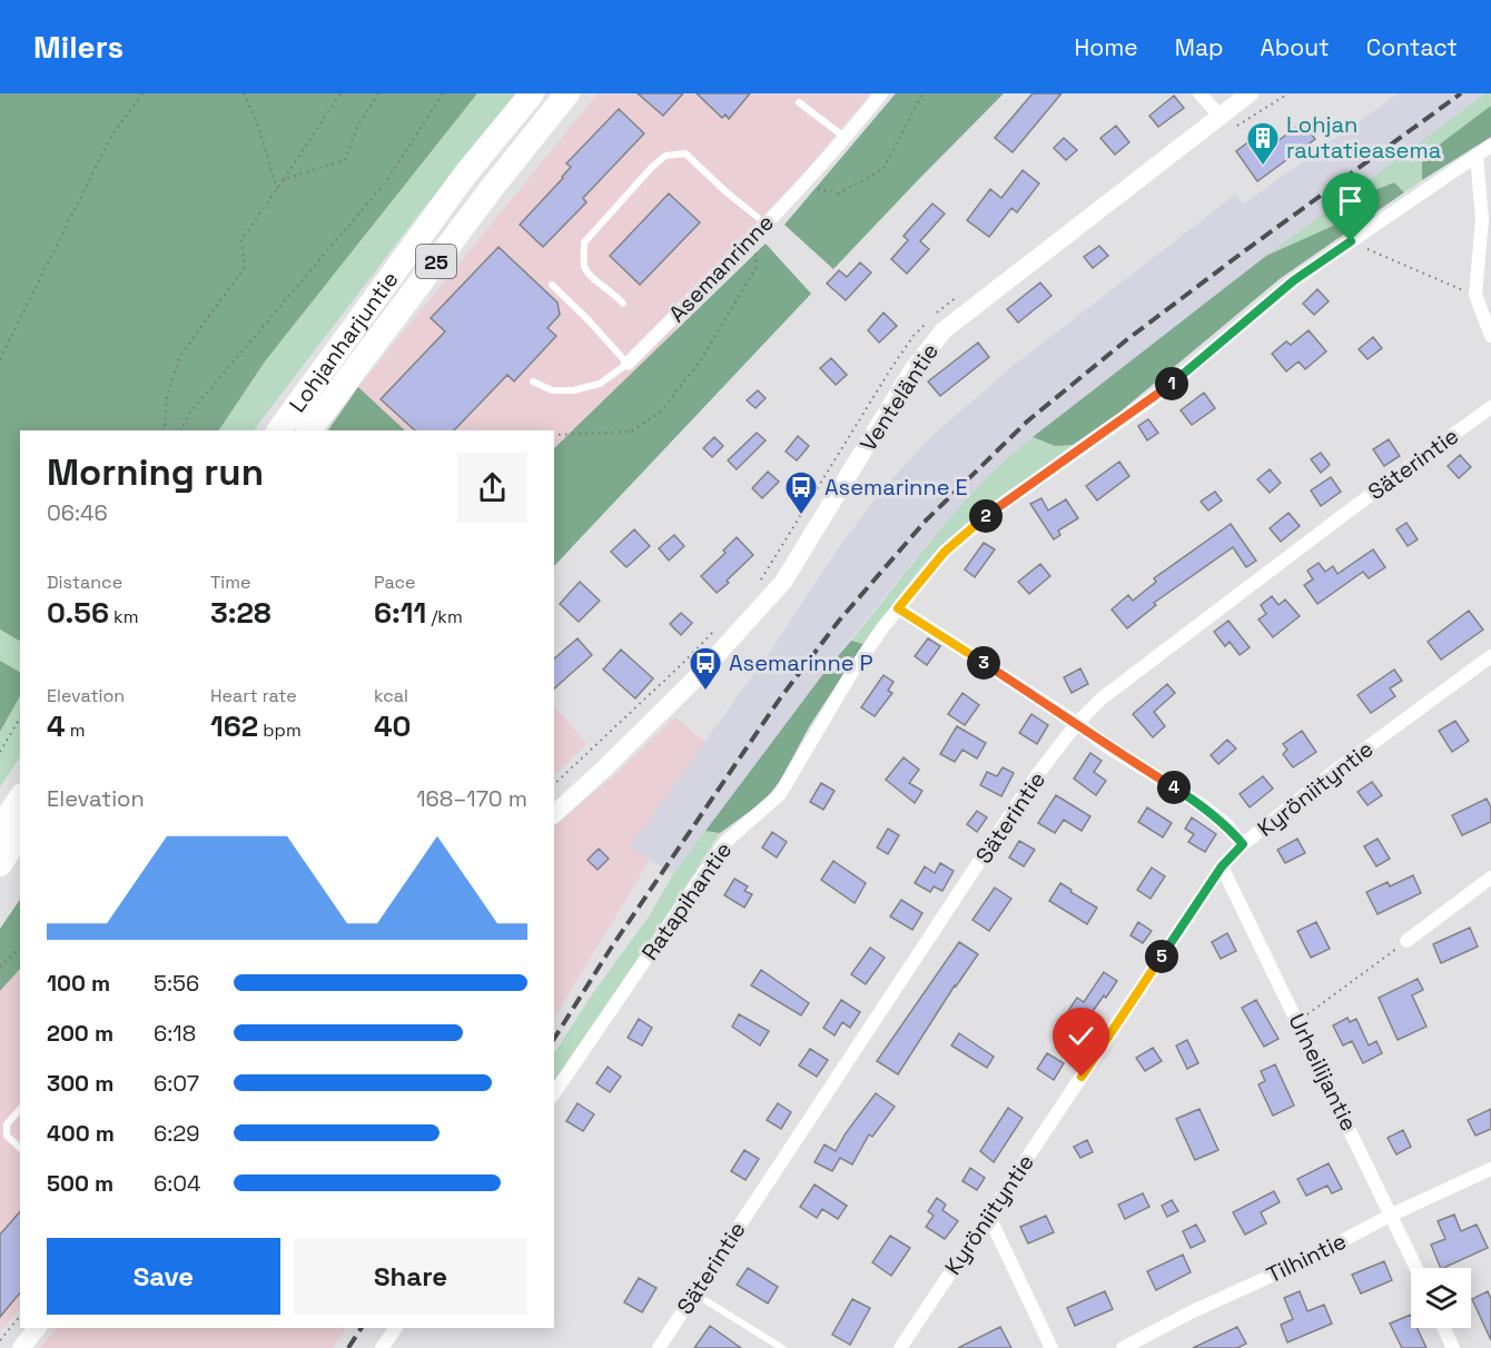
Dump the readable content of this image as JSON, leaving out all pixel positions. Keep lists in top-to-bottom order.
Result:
{
  "streets": {
    "highway": ["25", "Lohjanharjuntie"],
    "street": [
      "Asemanrinne",
      "Venteläntie",
      "Säterintie",
      "Kyröniityntie",
      "Ratapihantie",
      "Urheilijantie",
      "Tilhintie"
    ]
  },
  "crossings": [
    ["Kyröniityntie", "Urheilijantie"],
    ["Urheilijantie", "Tilhintie"]
  ],
  "places": {
    "building": ["Lohjan rautatieasema"],
    "bus stop": ["Asemarinne E", "Asemarinne P"]
  },
  "page": {
    "header": "Milers",
    "nav": [
      "Home",
      "Map",
      "About",
      "Contact"
    ],
    "pins": [
      "1",
      "2",
      "3",
      "4",
      "5"
    ],
    "heading": ["Morning run", "06:46"],
    "stats": [
      ["Distance", "0.56 km"],
      ["Time", "3:28"],
      ["Pace", "6:11 /km"],
      ["Elevation", "4 m"],
      ["Heart rate", "162 bpm"],
      ["kcal", "40"]
    ],
    "chart": ["Elevation", "168–170 m"],
    "list": [
      {
        "name": "100 m",
        "note": "5:56"
      },
      {
        "name": "200 m",
        "note": "6:18"
      },
      {
        "name": "300 m",
        "note": "6:07"
      },
      {
        "name": "400 m",
        "note": "6:29"
      },
      {
        "name": "500 m",
        "note": "6:04"
      }
    ],
    "buttons": ["Save", "Share"]
  }
}
